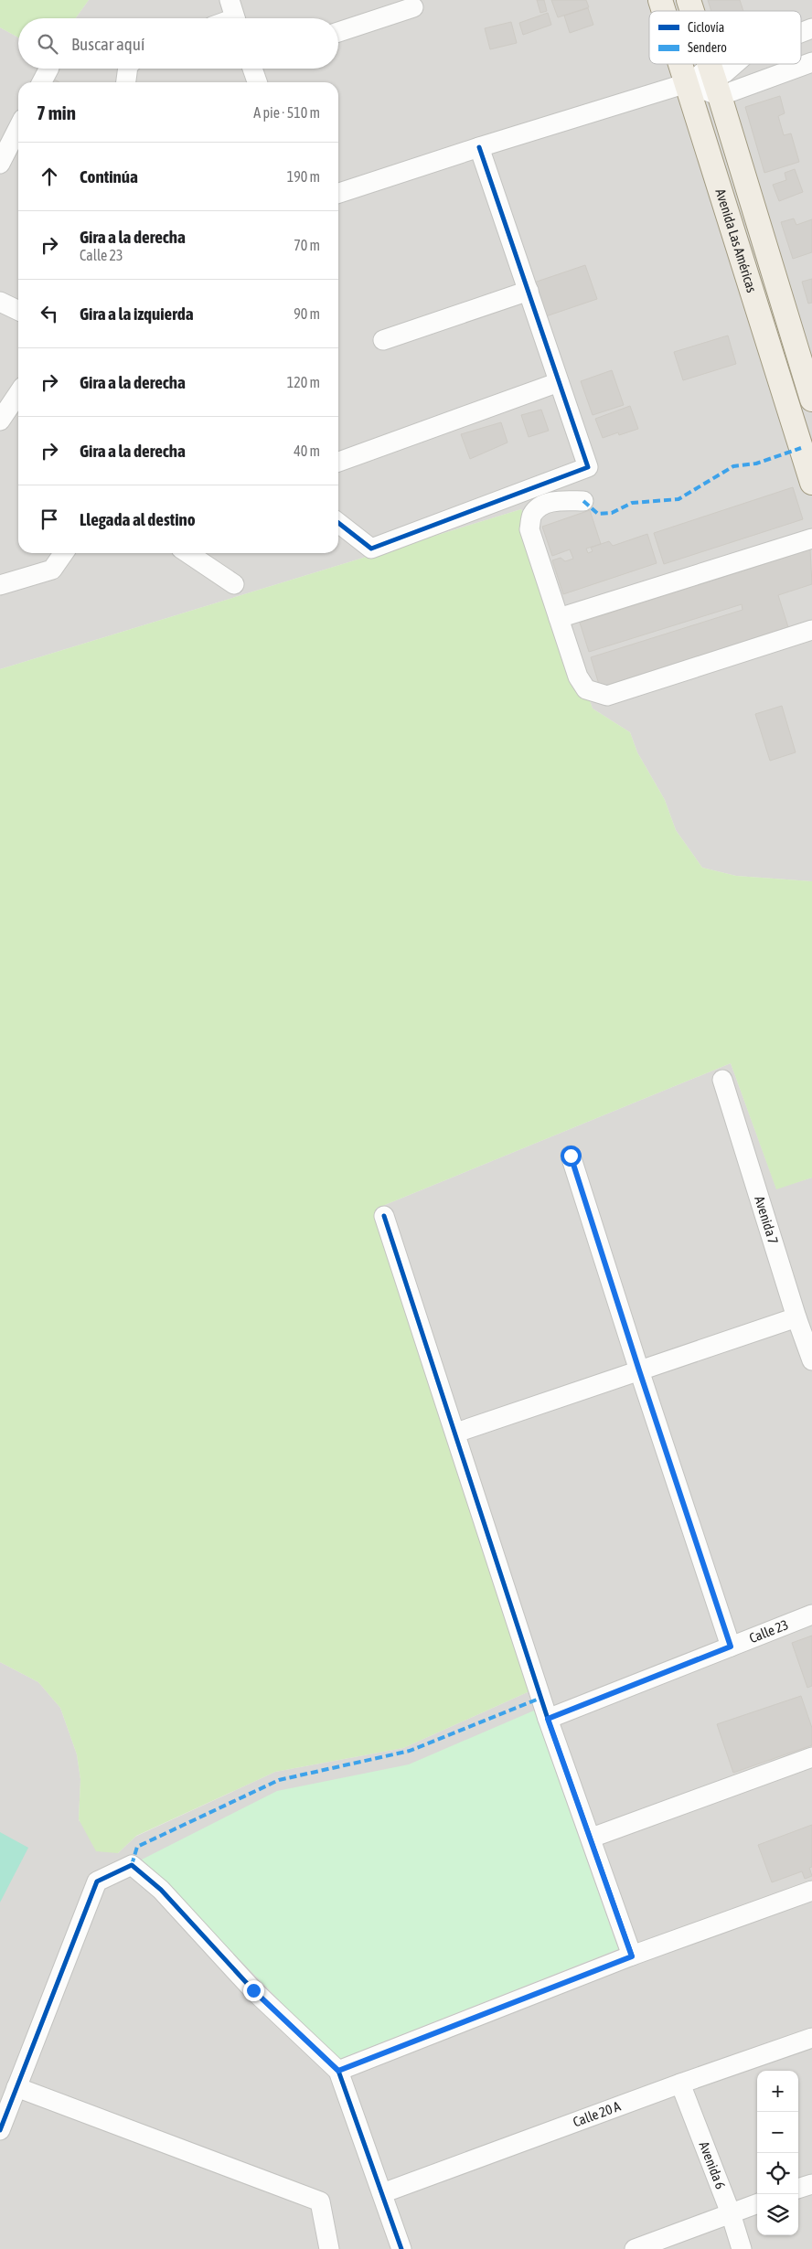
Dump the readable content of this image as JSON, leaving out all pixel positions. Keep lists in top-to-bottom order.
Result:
{
  "streets": {
    "main road": ["Avenida Las Américas"],
    "street": [
      "Avenida 7",
      "Calle 23",
      "Calle 20 A",
      "Avenida 6"
    ]
  },
  "crossings": [
    ["Calle 20 A", "Avenida 6"]
  ],
  "legend": ["Ciclovía", "Sendero"],
  "page": {
    "search": "Buscar aquí",
    "heading": ["7 min", "A pie · 510 m"],
    "list": [
      ["Continúa", "190 m"],
      ["Gira a la derecha", "Calle 23", "70 m"],
      ["Gira a la izquierda", "90 m"],
      ["Gira a la derecha", "120 m"],
      ["Gira a la derecha", "40 m"],
      "Llegada al destino"
    ],
    "map_buttons": ["+", "−"]
  }
}
